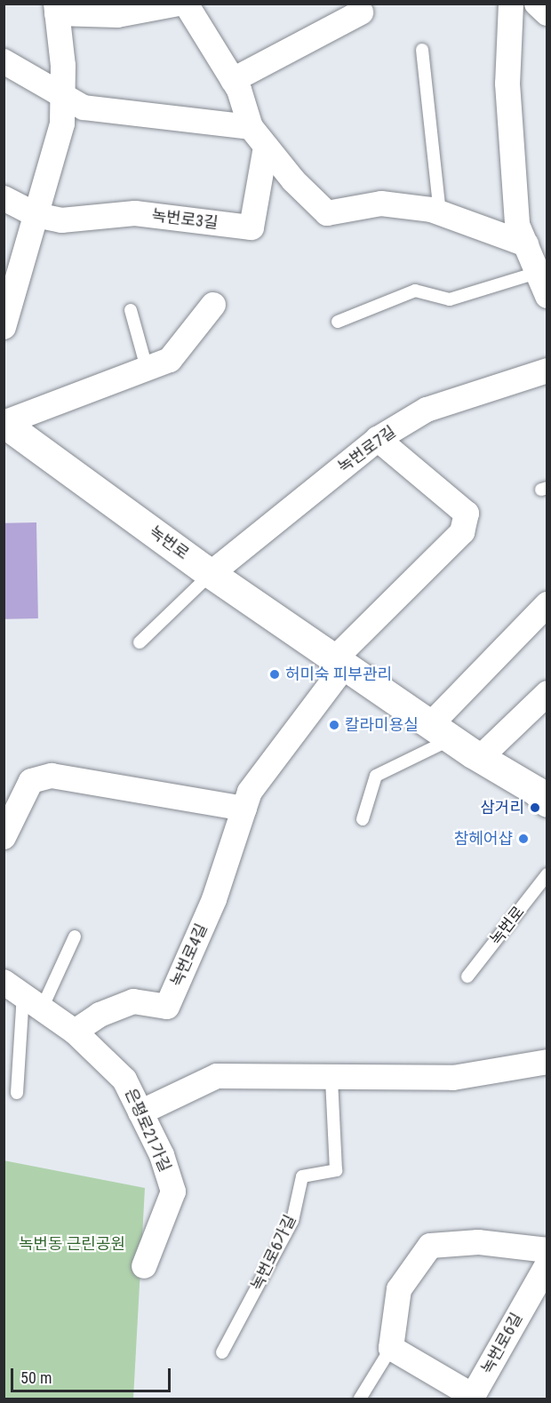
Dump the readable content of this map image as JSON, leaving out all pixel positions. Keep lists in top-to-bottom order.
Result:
{
  "streets": {
    "street": [
      "녹번로3길",
      "녹번로7길",
      "녹번로",
      "녹번로4길",
      "은평로21가길",
      "녹번로6길"
    ],
    "lane": ["녹번로6가길"]
  },
  "crossings": [
    ["녹번로7길", "녹번로"],
    ["녹번로", "녹번로4길"],
    ["녹번로4길", "은평로21가길"]
  ],
  "parks": ["녹번동 근린공원"],
  "places": [
    "허미숙 피부관리",
    "칼라미용실",
    "삼거리",
    "참헤어샵"
  ],
  "scale_bar": "50 m"
}
